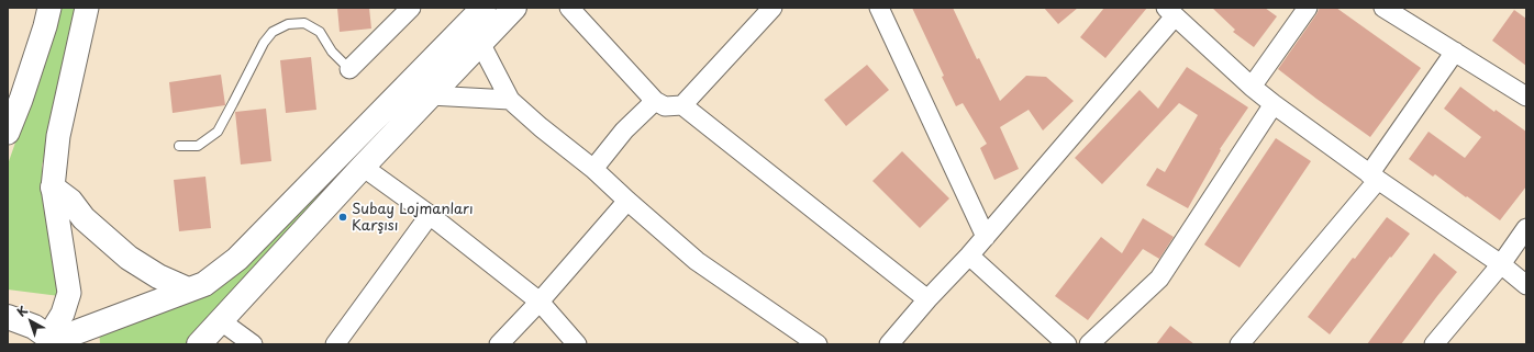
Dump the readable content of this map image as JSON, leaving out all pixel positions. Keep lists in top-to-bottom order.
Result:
{
  "places": ["Subay Lojmanları Karşısı"],
  "north": "top left"
}
